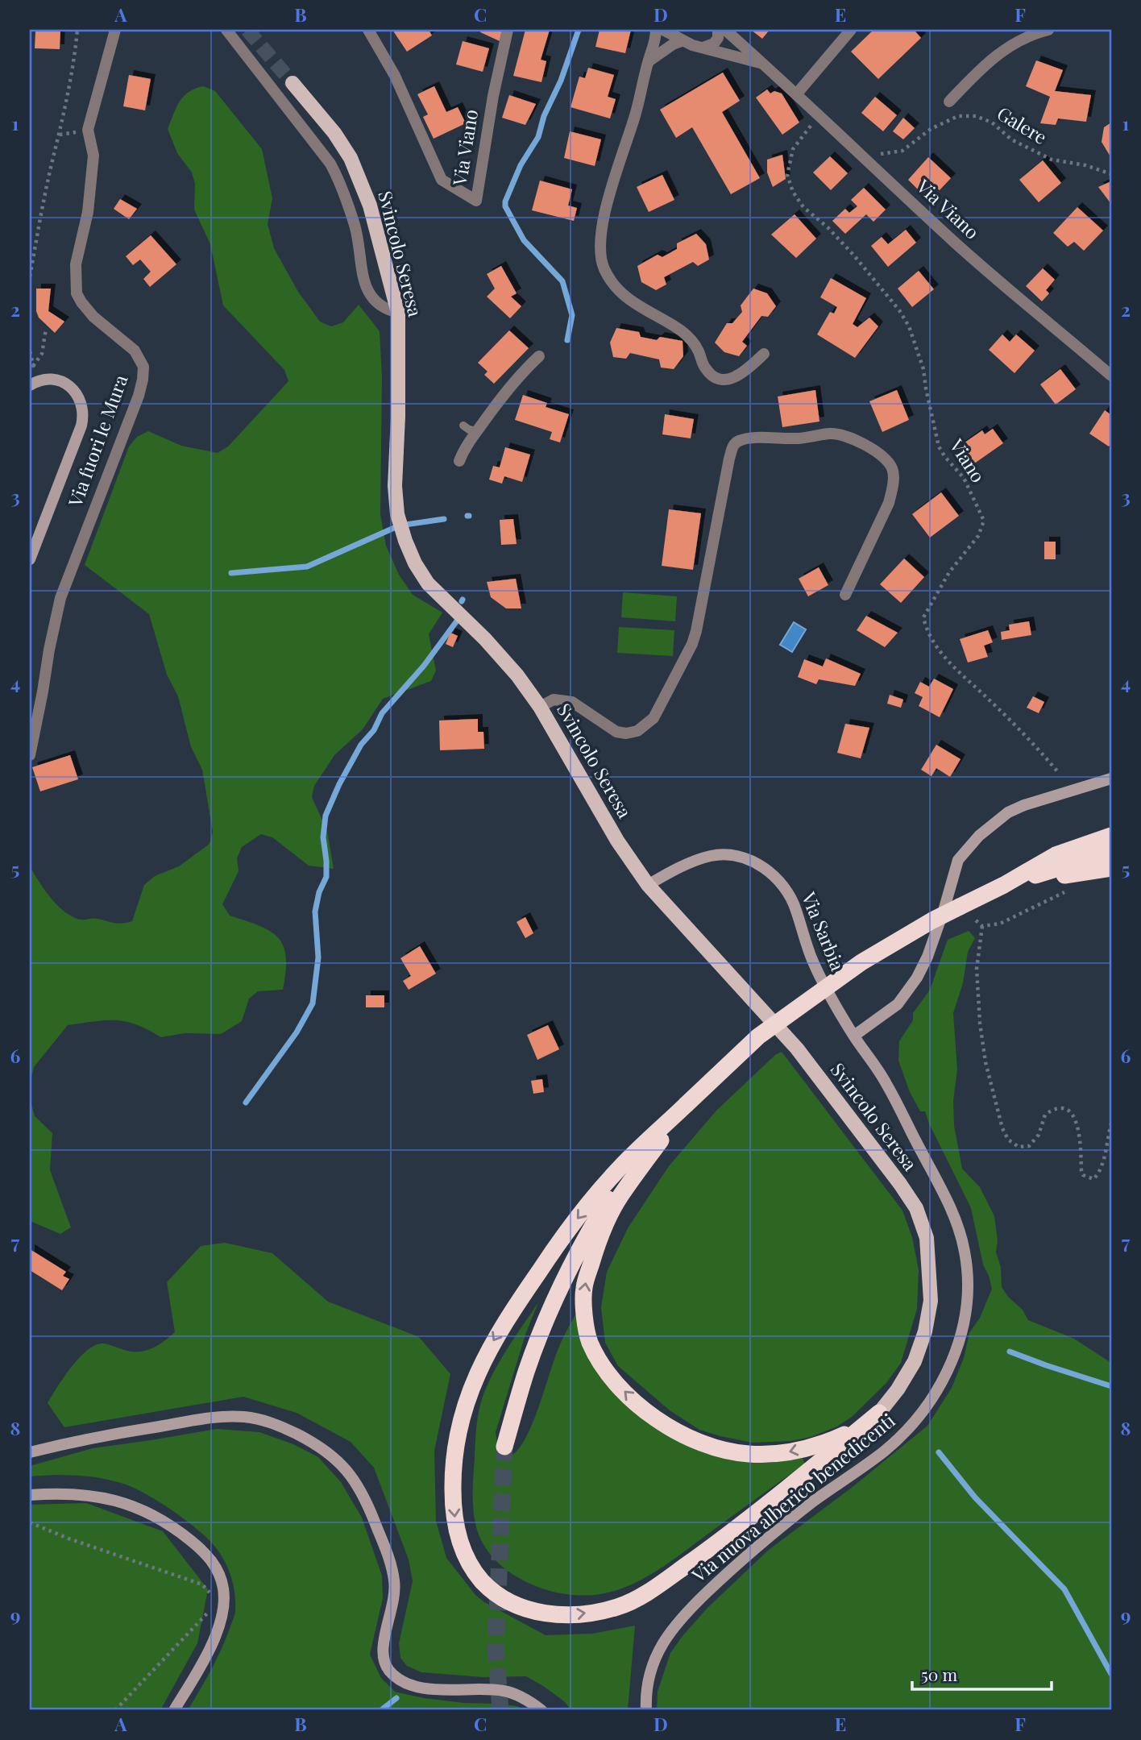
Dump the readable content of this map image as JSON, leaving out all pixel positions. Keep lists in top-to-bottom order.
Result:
{
  "streets": {
    "main road": ["Svincolo Seresa"],
    "street": [
      "Via Viano",
      "Via fuori le Mura",
      "Via Sarbia",
      "Via nuova alberico benedicenti"
    ],
    "path": ["Galere", "Viano"]
  },
  "crossings": [
    ["Galere", "Via Viano"],
    ["Via Viano", "Viano"],
    ["Svincolo Seresa", "Via Sarbia"],
    ["Via Sarbia", "Via nuova alberico benedicenti"]
  ],
  "scale_bar": "50 m",
  "grid": {
    "columns": [
      "A",
      "B",
      "C",
      "D",
      "E",
      "F"
    ],
    "rows": [
      "1",
      "2",
      "3",
      "4",
      "5",
      "6",
      "7",
      "8",
      "9"
    ]
  }
}
